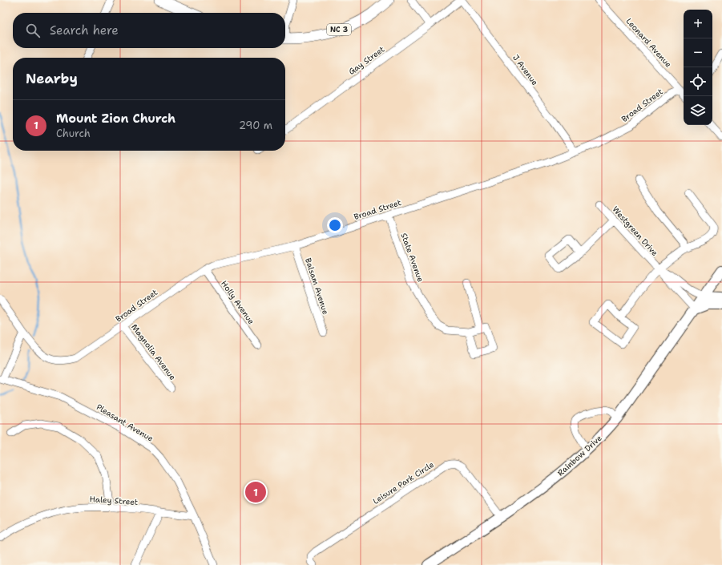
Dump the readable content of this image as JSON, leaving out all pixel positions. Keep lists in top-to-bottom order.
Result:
{
  "streets": {
    "main road": ["NC 3", "Rainbow Drive"],
    "street": [
      "Leonard Avenue",
      "Gay Street",
      "J Avenue",
      "Broad Street",
      "Westgreen Drive",
      "State Avenue",
      "Balsam Avenue",
      "Holly Avenue",
      "Magnolia Avenue",
      "Pleasant Avenue",
      "Leisure Park Circle",
      "Haley Street"
    ]
  },
  "crossings": [
    ["Leonard Avenue", "Broad Street"],
    ["Gay Street", "J Avenue"],
    ["J Avenue", "Broad Street"],
    ["Broad Street", "State Avenue"],
    ["Broad Street", "Balsam Avenue"],
    ["Broad Street", "Holly Avenue"],
    ["Broad Street", "Magnolia Avenue"],
    ["Westgreen Drive", "Rainbow Drive"],
    ["Pleasant Avenue", "Haley Street"],
    ["Rainbow Drive", "Leisure Park Circle"]
  ],
  "page": {
    "map_buttons": ["+", "−"],
    "search": "Search here",
    "heading": "Nearby",
    "list": [
      {
        "mark": "1",
        "name": "Mount Zion Church",
        "note": "Church",
        "value": "290 m"
      }
    ],
    "pins": "1"
  }
}
